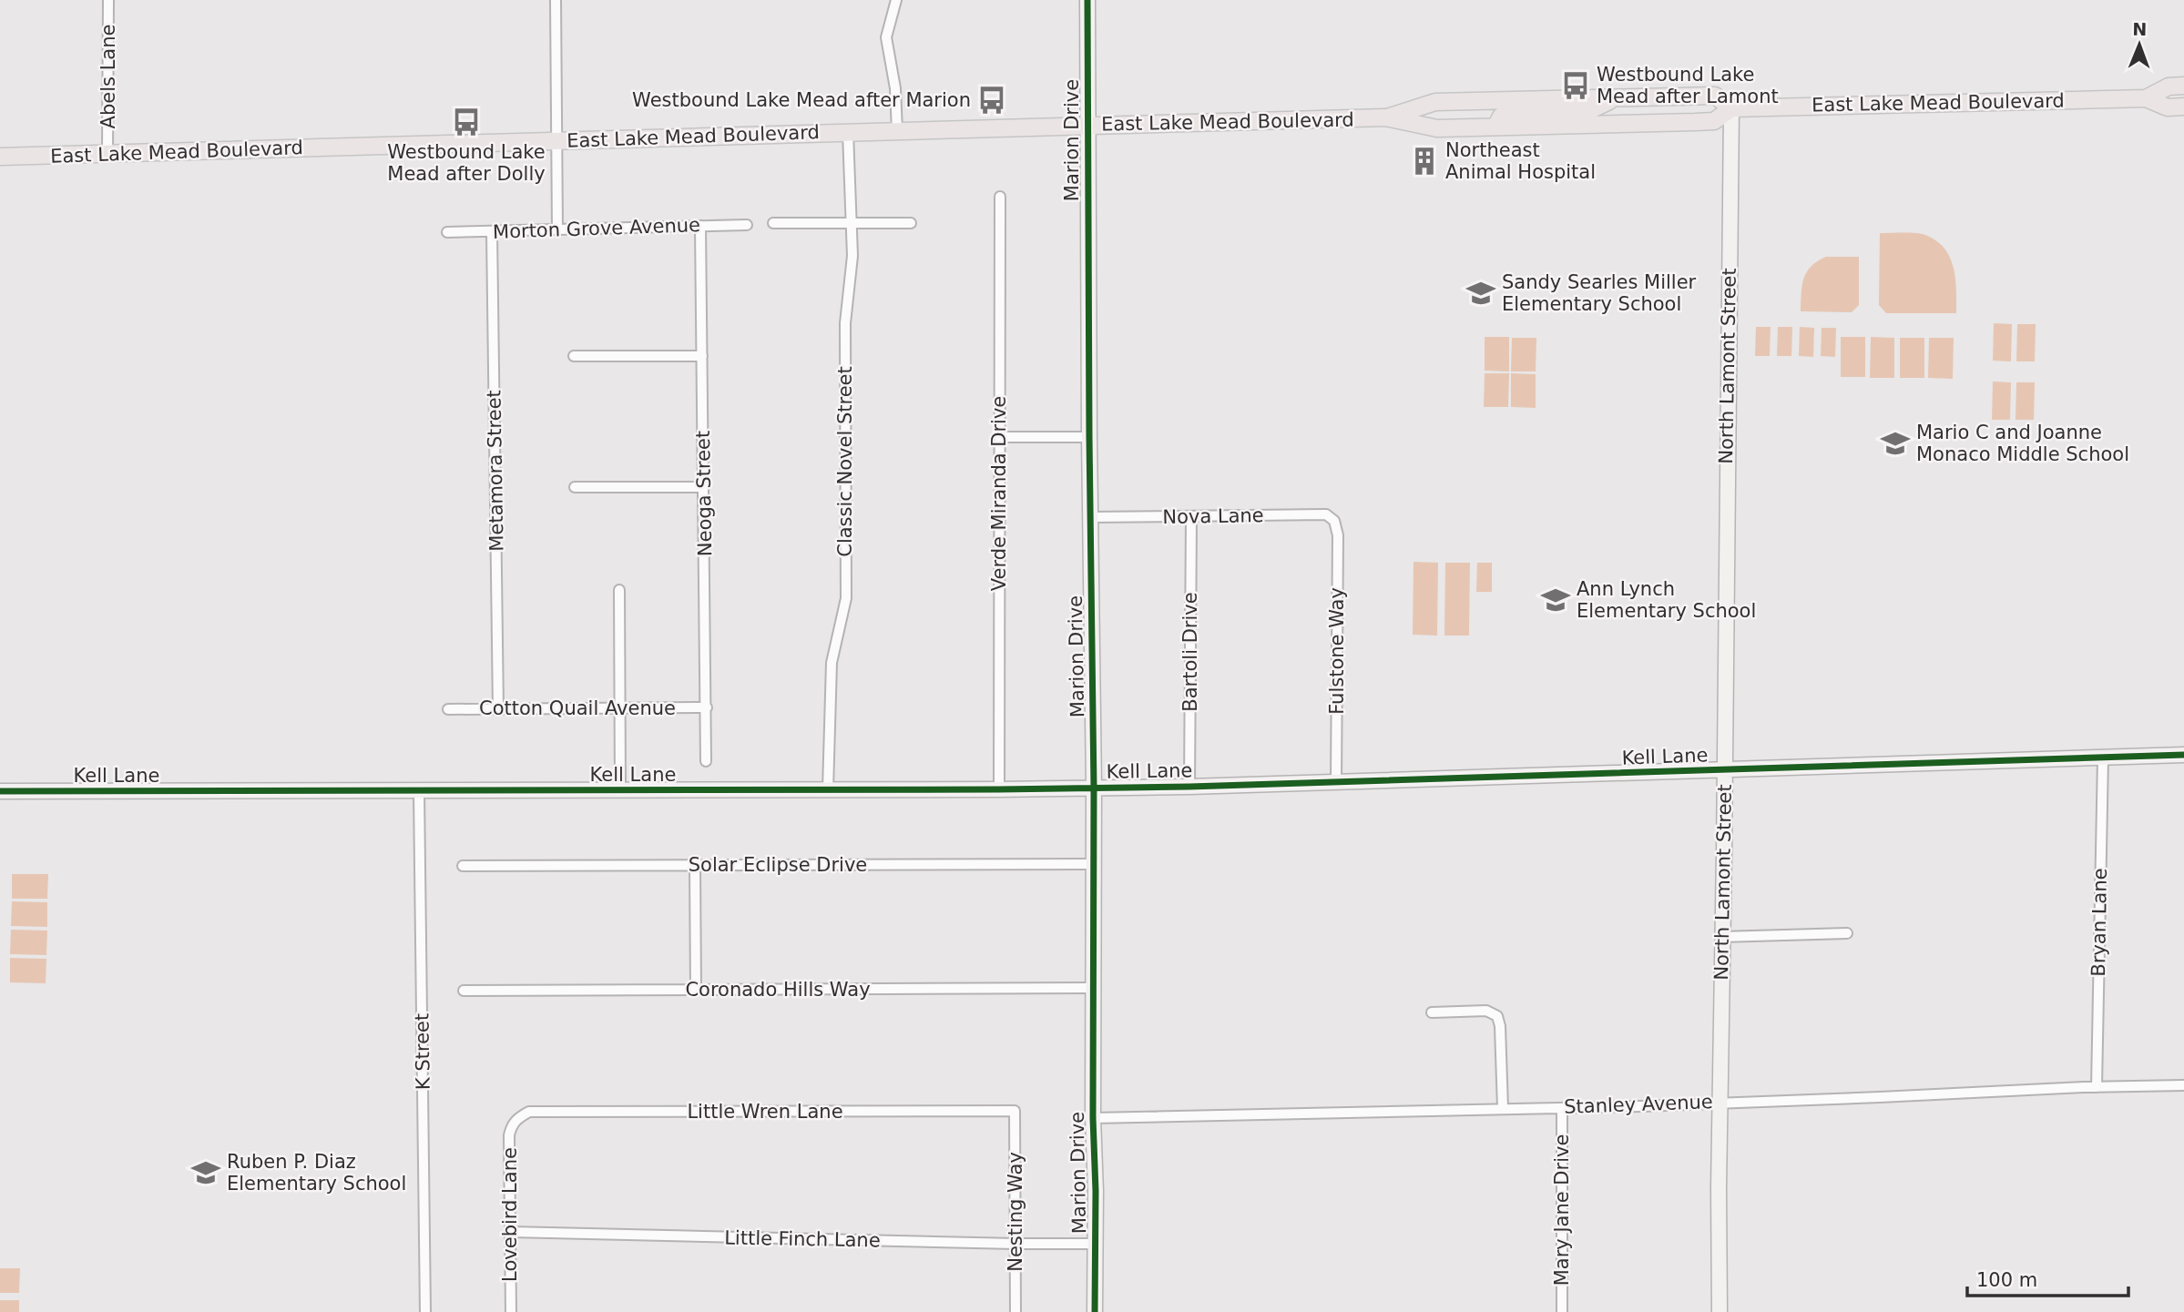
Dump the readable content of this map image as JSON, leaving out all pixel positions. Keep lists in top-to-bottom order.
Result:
{
  "streets": {
    "main road": ["East Lake Mead Boulevard"],
    "street": [
      "Abels Lane",
      "Marion Drive",
      "Morton Grove Avenue",
      "North Lamont Street",
      "Classic Novel Street",
      "Metamora Street",
      "Neoga Street",
      "Verde Miranda Drive",
      "Nova Lane",
      "Fulstone Way",
      "Bartoli Drive",
      "Cotton Quail Avenue",
      "Kell Lane",
      "Solar Eclipse Drive",
      "Bryan Lane",
      "Coronado Hills Way",
      "K Street",
      "Stanley Avenue",
      "Little Wren Lane",
      "Mary Jane Drive",
      "Nesting Way",
      "Lovebird Lane",
      "Little Finch Lane"
    ]
  },
  "crossings": [
    ["Abels Lane", "East Lake Mead Boulevard"],
    ["East Lake Mead Boulevard", "Marion Drive"],
    ["East Lake Mead Boulevard", "North Lamont Street"],
    ["East Lake Mead Boulevard", "Classic Novel Street"],
    ["Marion Drive", "Nova Lane"],
    ["Marion Drive", "Kell Lane"],
    ["Marion Drive", "Solar Eclipse Drive"],
    ["Marion Drive", "Coronado Hills Way"],
    ["Marion Drive", "Stanley Avenue"],
    ["Marion Drive", "Little Finch Lane"],
    ["Morton Grove Avenue", "Metamora Street"],
    ["Morton Grove Avenue", "Neoga Street"],
    ["North Lamont Street", "Kell Lane"],
    ["North Lamont Street", "Stanley Avenue"],
    ["Classic Novel Street", "Kell Lane"],
    ["Metamora Street", "Cotton Quail Avenue"],
    ["Neoga Street", "Cotton Quail Avenue"],
    ["Verde Miranda Drive", "Kell Lane"],
    ["Nova Lane", "Fulstone Way"],
    ["Nova Lane", "Bartoli Drive"],
    ["Fulstone Way", "Kell Lane"],
    ["Bartoli Drive", "Kell Lane"],
    ["Kell Lane", "Bryan Lane"],
    ["Kell Lane", "K Street"],
    ["Bryan Lane", "Stanley Avenue"],
    ["Stanley Avenue", "Mary Jane Drive"],
    ["Little Wren Lane", "Nesting Way"],
    ["Little Wren Lane", "Lovebird Lane"],
    ["Nesting Way", "Little Finch Lane"],
    ["Lovebird Lane", "Little Finch Lane"]
  ],
  "places": {
    "bus stop": ["Westbound Lake Mead after Lamont", "Westbound Lake Mead after Marion", "Westbound Lake Mead after Dolly"],
    "building": ["Northeast Animal Hospital"],
    "school or university": [
      "Sandy Searles Miller Elementary School",
      "Mario C and Joanne Monaco Middle School",
      "Ann Lynch Elementary School",
      "Ruben P. Diaz Elementary School"
    ]
  },
  "scale_bar": "100 m",
  "north": "top"
}
